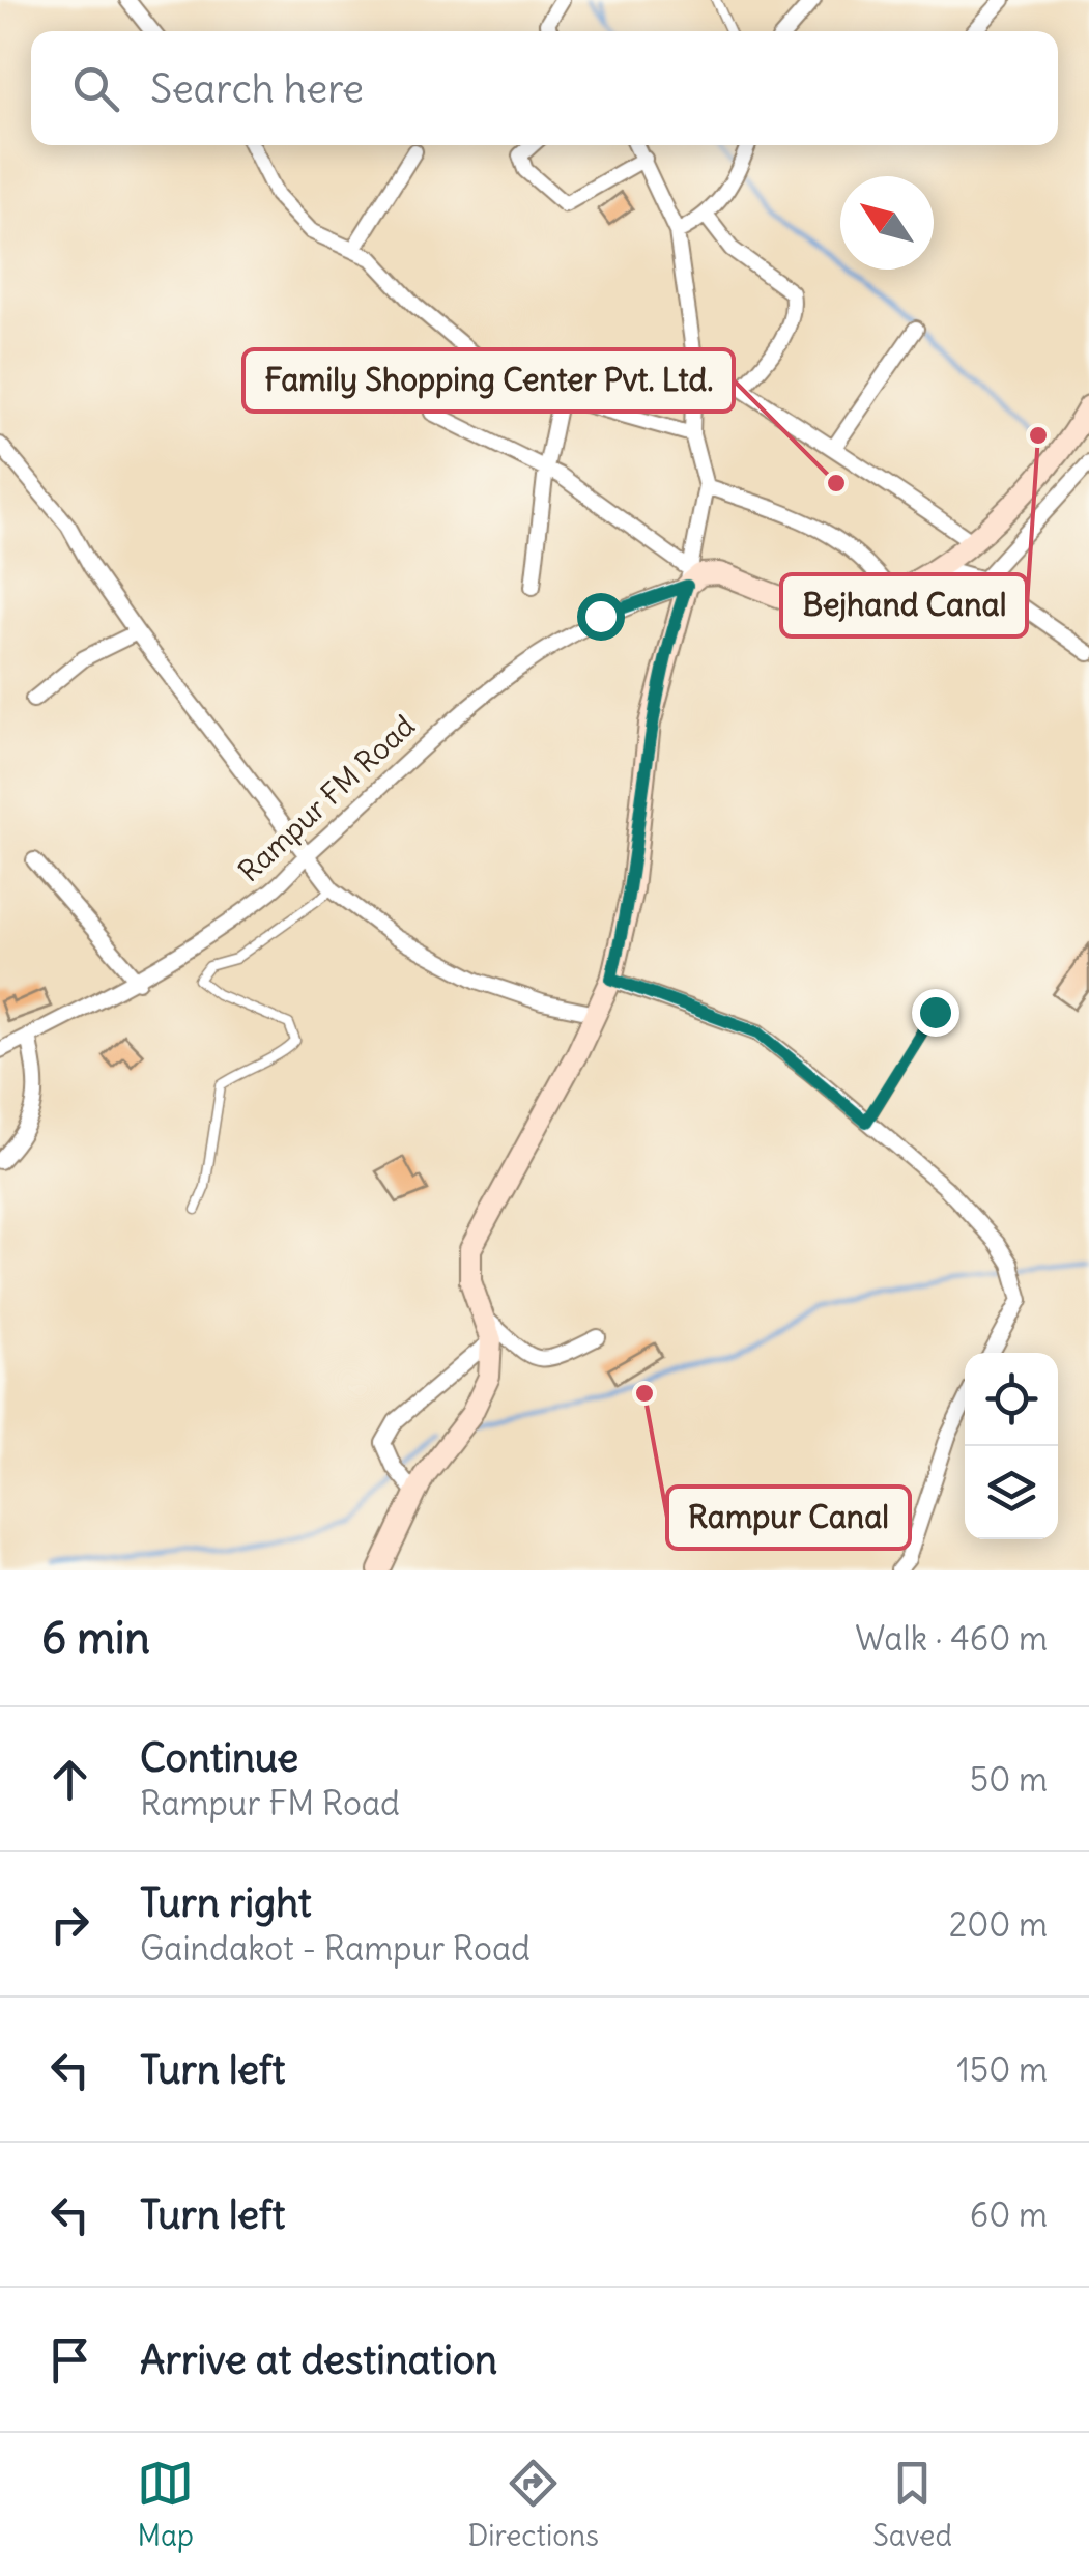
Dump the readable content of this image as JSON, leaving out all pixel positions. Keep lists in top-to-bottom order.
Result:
{
  "streets": {
    "street": ["Rampur FM Road"]
  },
  "places": ["Bejhand Canal", "Family Shopping Center Pvt. Ltd.", "Rampur Canal"],
  "north": "top left",
  "page": {
    "search": "Search here",
    "heading": ["6 min", "Walk · 460 m"],
    "list": [
      ["Continue", "Rampur FM Road", "50 m"],
      ["Turn right", "Gaindakot - Rampur Road", "200 m"],
      ["Turn left", "150 m"],
      ["Turn left", "60 m"],
      "Arrive at destination"
    ],
    "nav": ["Map", "Directions", "Saved"]
  }
}
